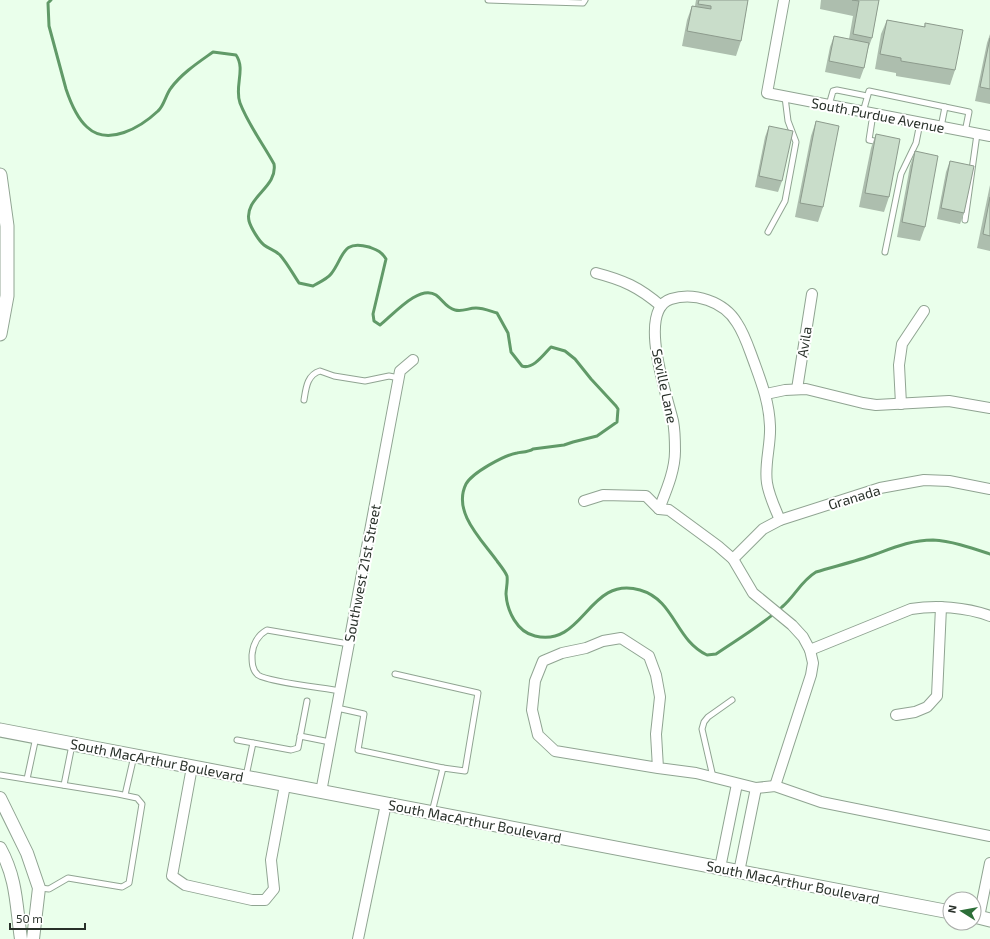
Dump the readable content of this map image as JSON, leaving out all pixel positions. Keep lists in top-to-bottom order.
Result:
{
  "streets": {
    "main road": ["South MacArthur Boulevard"],
    "street": [
      "South Purdue Avenue",
      "Avila",
      "Seville Lane",
      "Granada",
      "Southwest 21st Street"
    ]
  },
  "crossings": [
    ["Southwest 21st Street", "South MacArthur Boulevard"]
  ],
  "scale_bar": "50 m",
  "north": "left"
}
